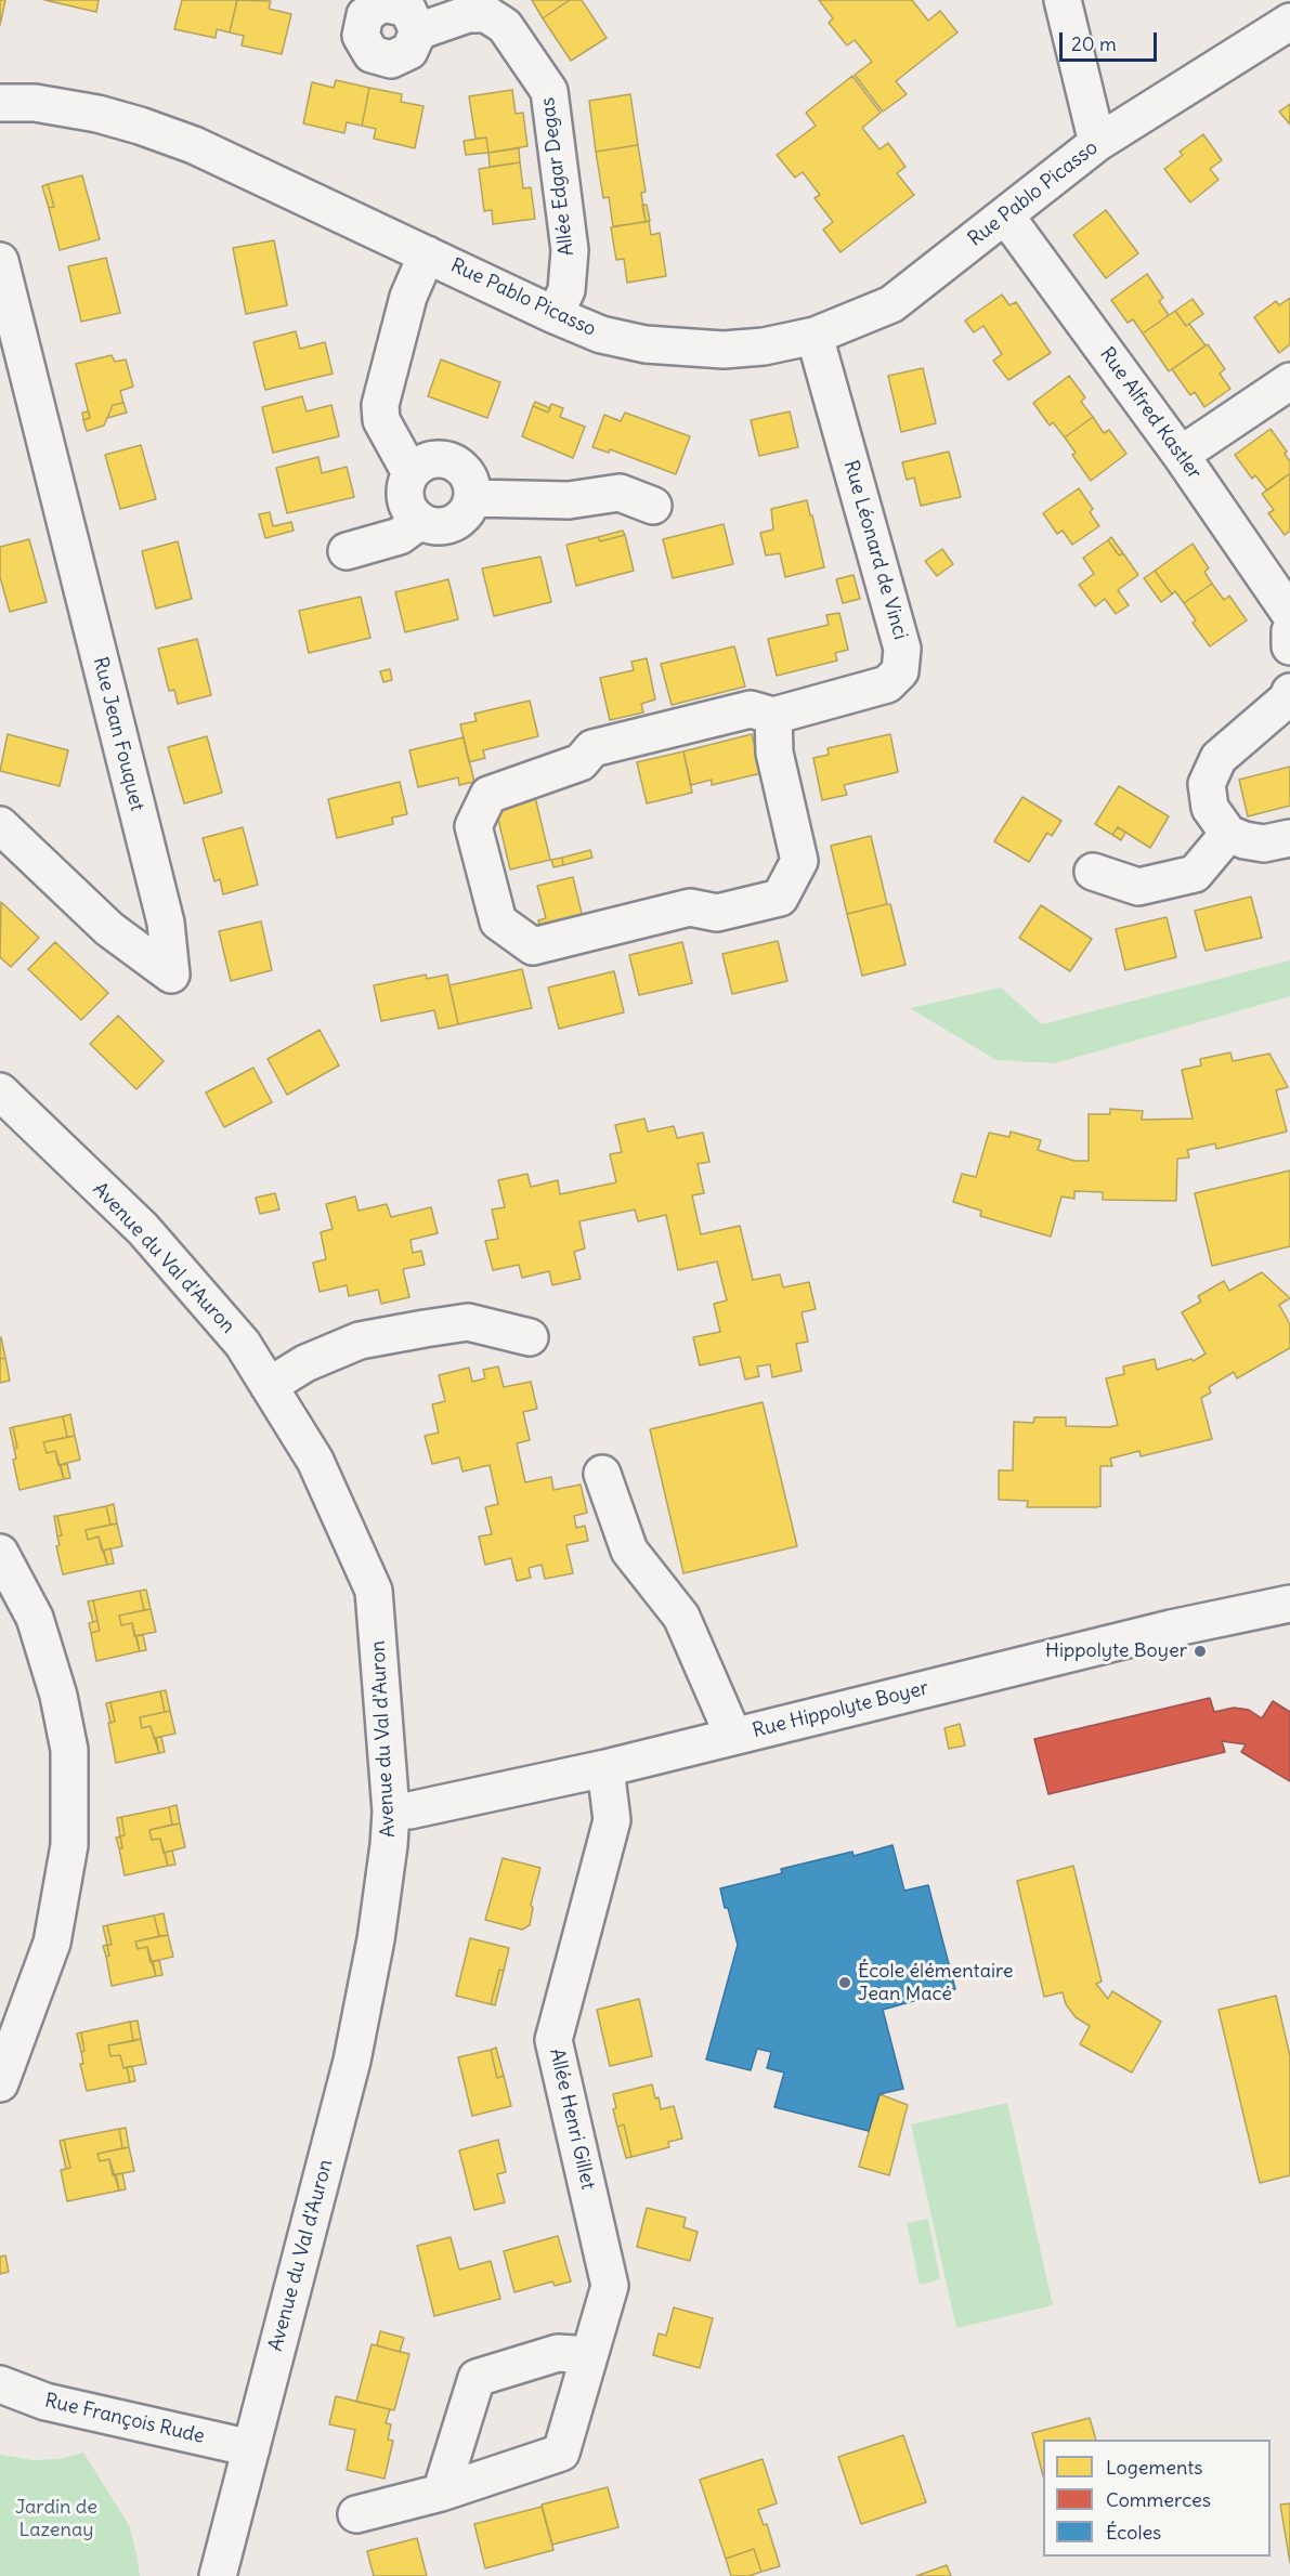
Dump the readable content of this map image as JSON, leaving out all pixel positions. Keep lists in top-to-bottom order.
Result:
{
  "streets": {
    "street": [
      "Allée Edgar Degas",
      "Rue Pablo Picasso",
      "Rue Alfred Kastler",
      "Rue Léonard de Vinci",
      "Rue Jean Fouquet",
      "Avenue du Val d'Auron",
      "Rue Hippolyte Boyer",
      "Allée Henri Gillet",
      "Rue François Rude"
    ]
  },
  "crossings": [
    ["Allée Edgar Degas", "Rue Pablo Picasso"],
    ["Rue Pablo Picasso", "Rue Alfred Kastler"],
    ["Rue Pablo Picasso", "Rue Léonard de Vinci"],
    ["Avenue du Val d'Auron", "Rue Hippolyte Boyer"],
    ["Avenue du Val d'Auron", "Rue François Rude"],
    ["Rue Hippolyte Boyer", "Allée Henri Gillet"]
  ],
  "parks": ["Jardin de Lazenay"],
  "places": ["Hippolyte Boyer", "École élémentaire Jean Macé"],
  "legend": ["Logements", "Commerces", "Écoles"],
  "scale_bar": "20 m"
}
